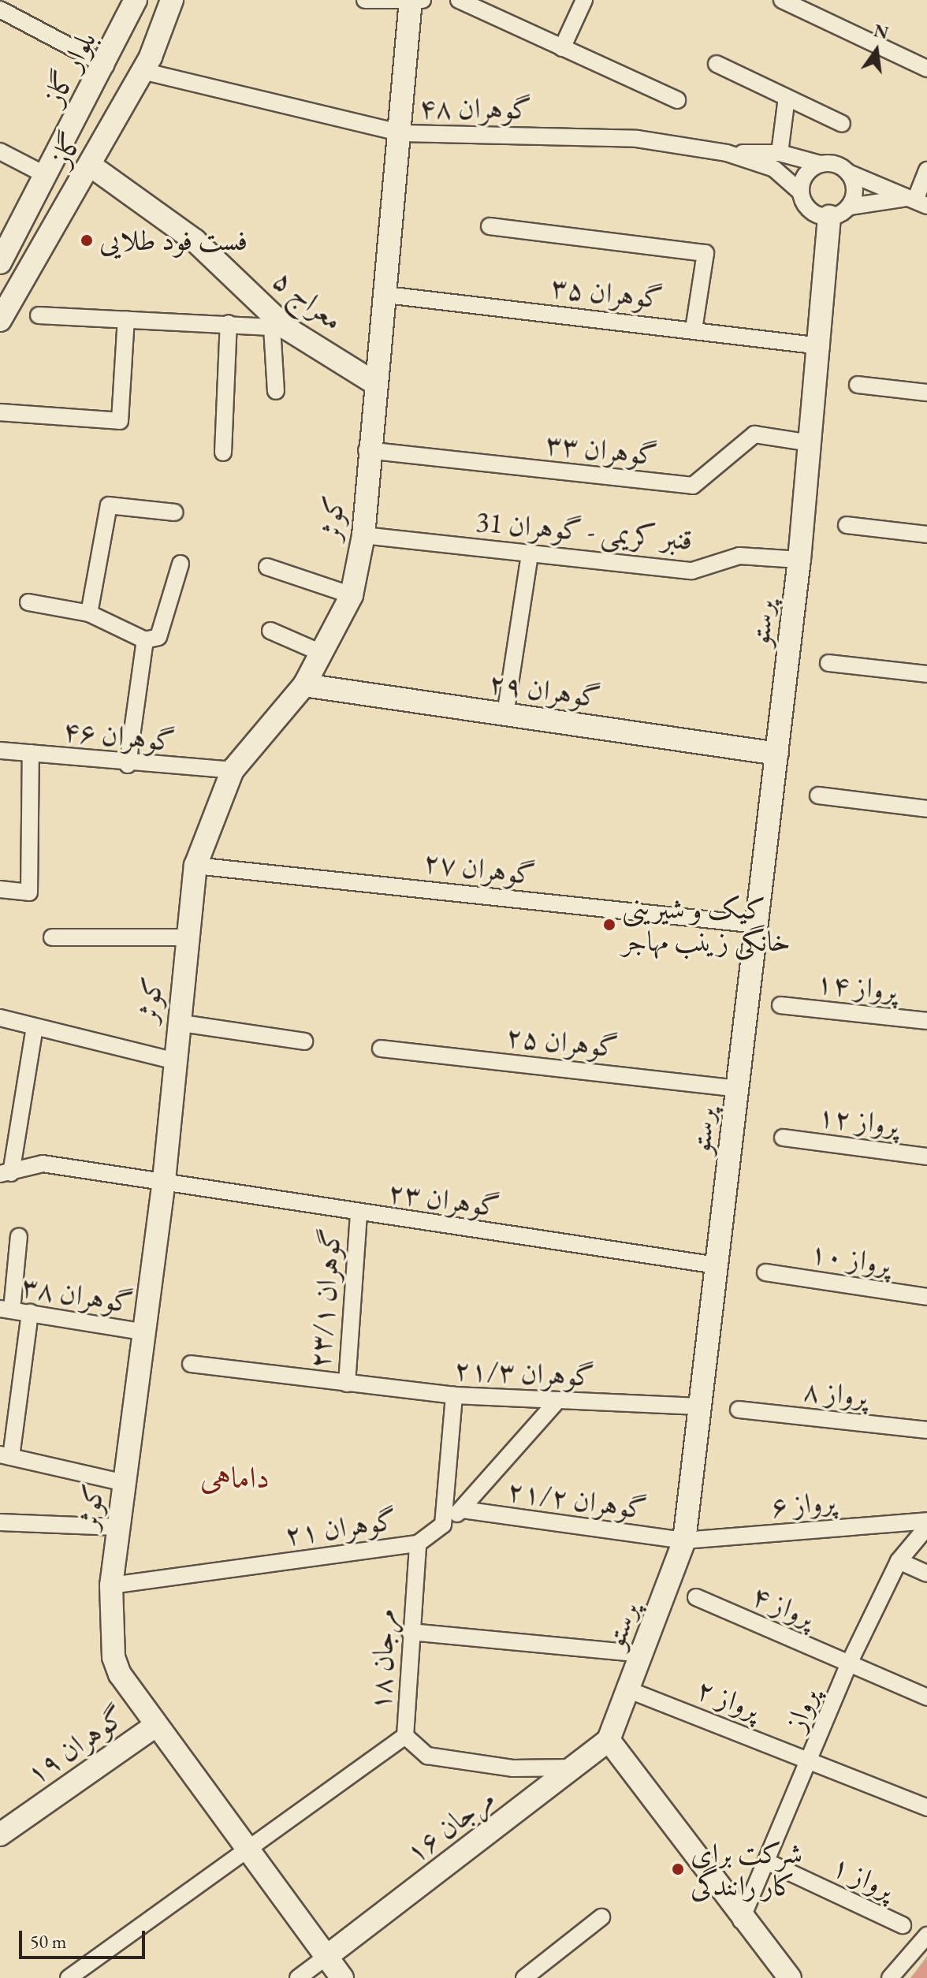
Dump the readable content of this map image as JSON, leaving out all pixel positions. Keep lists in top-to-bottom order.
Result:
{
  "streets": {
    "street": [
      "بلوار گاز",
      "گوهران ۴۸",
      "گاز",
      "گوهران ۳۵",
      "معراج ۵",
      "گوهران ۳۳",
      "کوثر",
      "قنبر کریمی - گوهران 31",
      "پرستو",
      "گوهران ۲۹",
      "گوهران ۴۶",
      "گوهران ۲۷",
      "پرواز ۱۴",
      "گوهران ۲۵",
      "پرواز ۱۲",
      "گوهران ۲۳",
      "پرواز ۱۰",
      "گوهران ۳۸",
      "گوهران ۲۳/۱",
      "گوهران ۲۱/۳",
      "پرواز ۸",
      "گوهران ۲۱/۲",
      "پرواز ۶",
      "گوهران ۲۱",
      "پرواز ۴",
      "مرجان ۱۸",
      "پرواز ۲",
      "پرواز",
      "گوهران ۱۹",
      "مرجان ۱۶",
      "پرواز ۱"
    ]
  },
  "crossings": [
    ["گوهران ۴۸", "گاز"],
    ["گوهران ۴۸", "کوثر"],
    ["گوهران ۴۸", "پرستو"],
    ["گاز", "معراج ۵"],
    ["گوهران ۳۵", "کوثر"],
    ["گوهران ۳۵", "پرستو"],
    ["معراج ۵", "کوثر"],
    ["گوهران ۳۳", "کوثر"],
    ["گوهران ۳۳", "پرستو"],
    ["کوثر", "قنبر کریمی - گوهران 31"],
    ["کوثر", "گوهران ۲۹"],
    ["کوثر", "گوهران ۴۶"],
    ["کوثر", "گوهران ۲۷"],
    ["کوثر", "گوهران ۲۳"],
    ["کوثر", "گوهران ۳۸"],
    ["کوثر", "گوهران ۲۱"],
    ["کوثر", "مرجان ۱۸"],
    ["کوثر", "گوهران ۱۹"],
    ["کوثر", "مرجان ۱۶"],
    ["قنبر کریمی - گوهران 31", "پرستو"],
    ["پرستو", "گوهران ۲۹"],
    ["پرستو", "گوهران ۲۷"],
    ["پرستو", "گوهران ۲۵"],
    ["پرستو", "گوهران ۲۳"],
    ["پرستو", "گوهران ۲۱/۳"],
    ["پرستو", "گوهران ۲۱/۲"],
    ["پرستو", "پرواز ۶"],
    ["پرستو", "پرواز ۲"],
    ["پرستو", "مرجان ۱۶"],
    ["گوهران ۲۳", "گوهران ۲۳/۱"],
    ["گوهران ۲۳/۱", "گوهران ۲۱/۳"],
    ["گوهران ۲۱/۳", "گوهران ۲۱"],
    ["گوهران ۲۱/۲", "پرواز ۶"],
    ["گوهران ۲۱/۲", "گوهران ۲۱"],
    ["گوهران ۲۱", "مرجان ۱۸"],
    ["پرواز ۴", "پرواز"],
    ["پرواز ۲", "پرواز"],
    ["پرواز", "پرواز ۱"]
  ],
  "districts": ["داماهی"],
  "places": ["فست فود طلایی", "کیک و شیرینی خانگی زینب مهاجر", "شركت براى كار رانندگى"],
  "scale_bar": "50 m",
  "north": "top"
}
